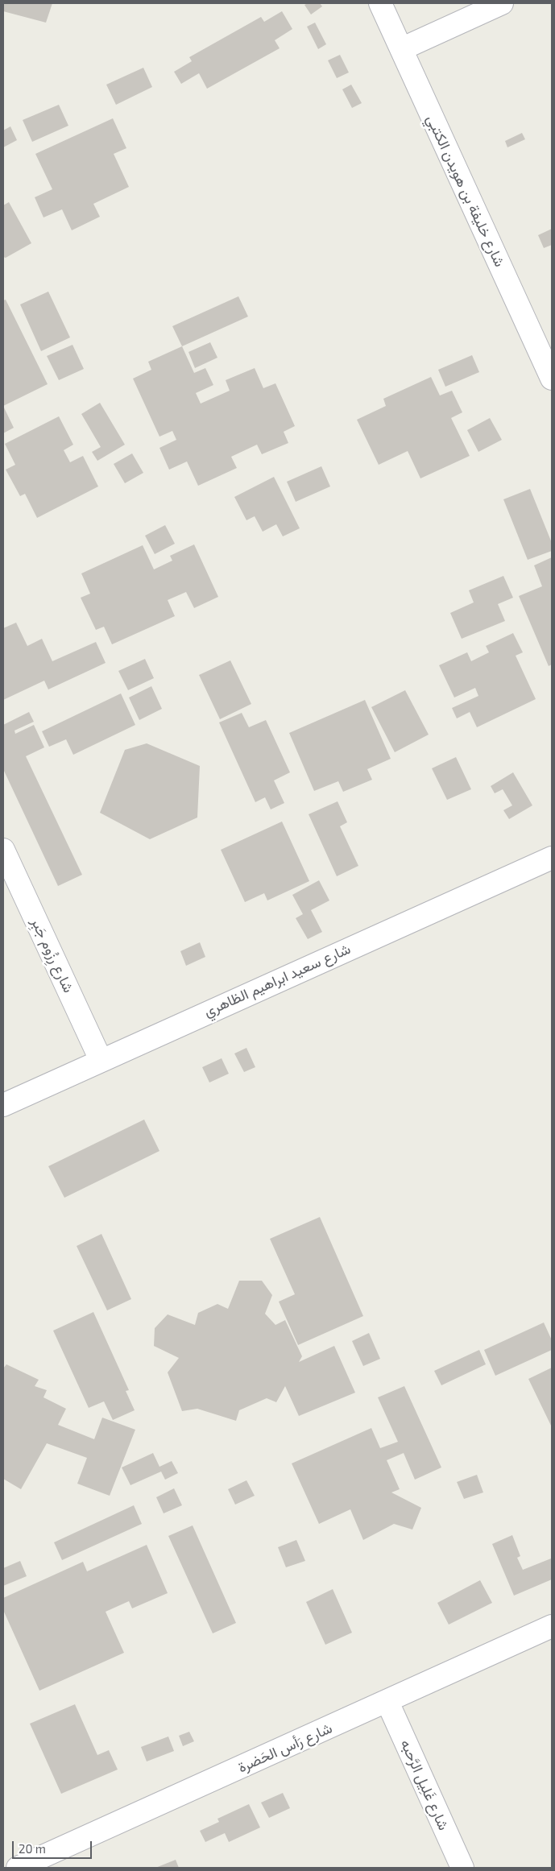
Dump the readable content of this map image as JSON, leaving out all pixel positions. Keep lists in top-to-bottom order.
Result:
{
  "streets": {
    "street": [
      "شارع خليفة بن هويدن الكتبي",
      "شارع رِزُوم جَبِر",
      "شارع سعيد ابراهيم الظاهري",
      "شارع رَأس الحَضرة",
      "شارع غَلِيل الرَّحبه"
    ]
  },
  "crossings": [
    ["شارع رِزُوم جَبِر", "شارع سعيد ابراهيم الظاهري"],
    ["شارع رَأس الحَضرة", "شارع غَلِيل الرَّحبه"]
  ],
  "scale_bar": "20 m"
}
